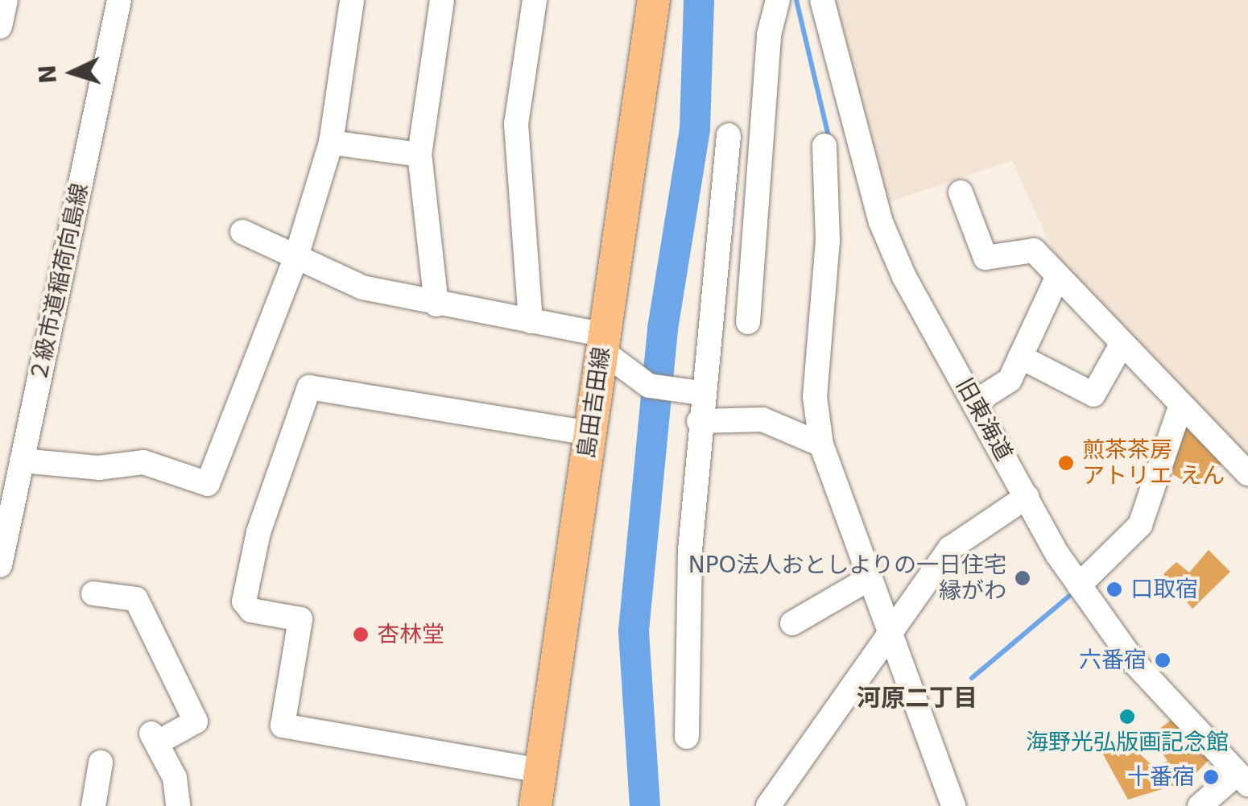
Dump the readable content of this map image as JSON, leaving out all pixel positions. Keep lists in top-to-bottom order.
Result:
{
  "streets": {
    "main road": ["島田吉田線"],
    "street": ["２級市道稲荷向島線", "旧東海道"]
  },
  "districts": ["河原二丁目"],
  "places": [
    "煎茶茶房 アトリエ えん",
    "NPO法人おとしよりの一日住宅 縁がわ",
    "口取宿",
    "杏林堂",
    "六番宿",
    "海野光弘版画記念館",
    "十番宿"
  ],
  "north": "left"
}
